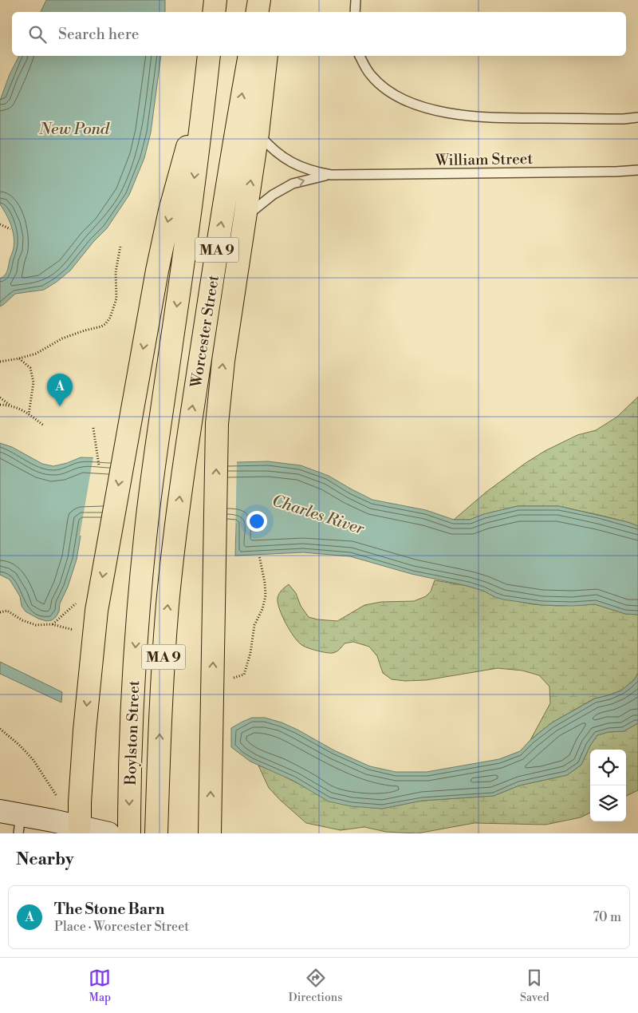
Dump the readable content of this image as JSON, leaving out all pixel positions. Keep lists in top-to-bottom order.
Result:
{
  "streets": {
    "highway": ["MA 9", "Worcester Street", "Boylston Street"],
    "lane": ["William Street"]
  },
  "crossings": [
    ["Worcester Street", "Boylston Street"]
  ],
  "water": ["New Pond", "Charles River"],
  "page": {
    "search": "Search here",
    "pins": "A",
    "heading": "Nearby",
    "list": [
      {
        "mark": "A",
        "name": "The Stone Barn",
        "note": "Place · Worcester Street",
        "value": "70 m"
      }
    ],
    "nav": ["Map", "Directions", "Saved"]
  }
}
